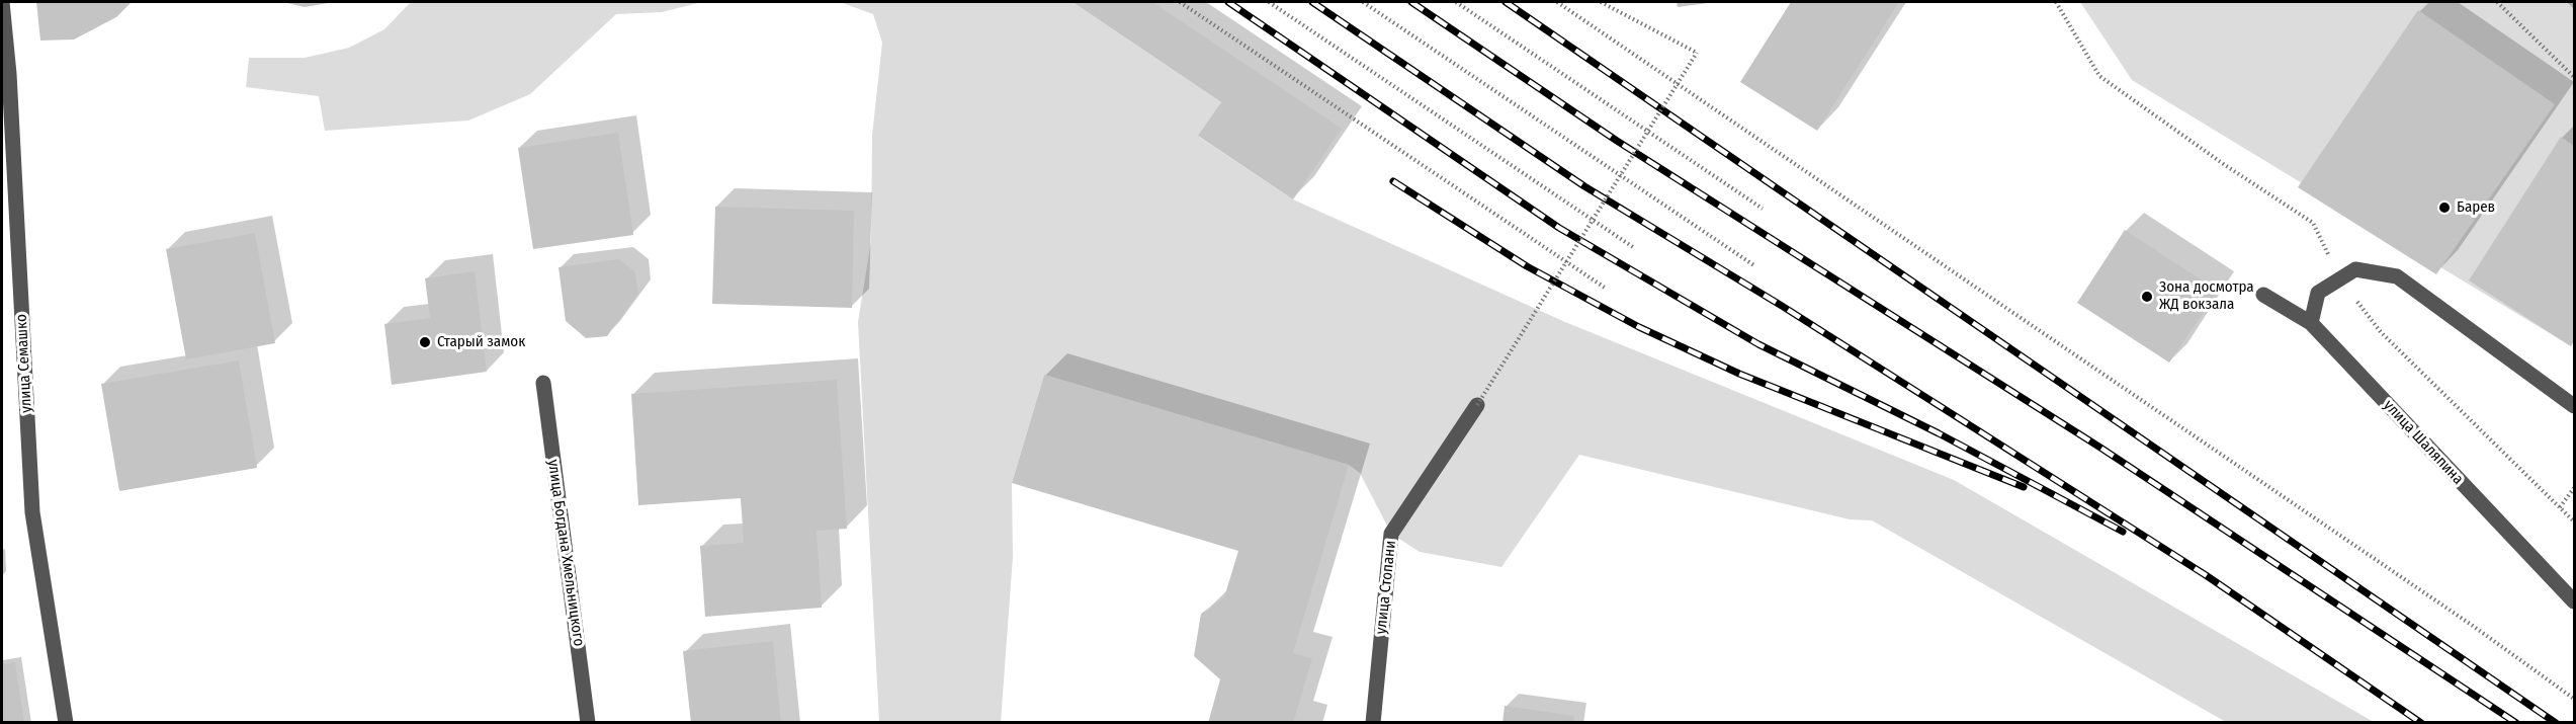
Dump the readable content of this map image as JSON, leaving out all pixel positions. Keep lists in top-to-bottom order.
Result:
{
  "streets": {
    "street": [
      "улица Семашко",
      "улица Шаляпина",
      "улица Богдана Хмельницкого",
      "улица Стопани"
    ]
  },
  "places": ["Барев", "Зона досмотра ЖД вокзала", "Старый замок"]
}
